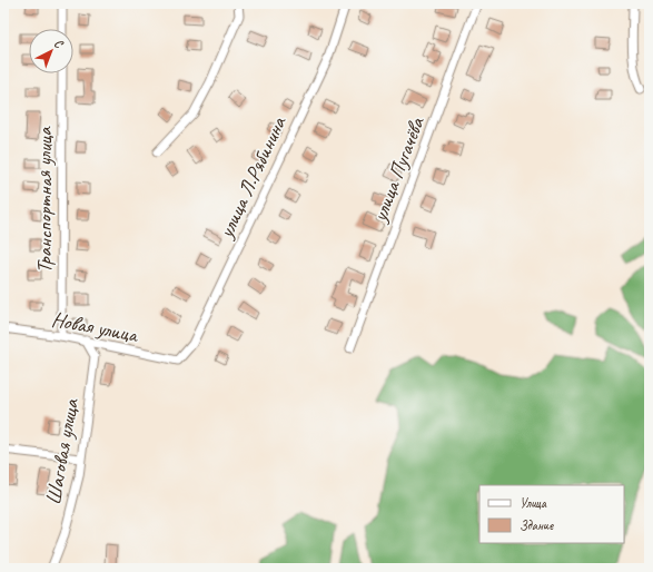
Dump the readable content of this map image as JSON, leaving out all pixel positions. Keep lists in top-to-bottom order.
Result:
{
  "streets": {
    "street": [
      "улица Пугачёва",
      "улица Л.Рябинина",
      "Транспортная улица",
      "Новая улица",
      "Шаговая улица"
    ]
  },
  "crossings": [
    ["улица Л.Рябинина", "Новая улица"],
    ["Транспортная улица", "Новая улица"],
    ["Новая улица", "Шаговая улица"]
  ],
  "legend": ["Улица", "Здание"],
  "north": "top right"
}
